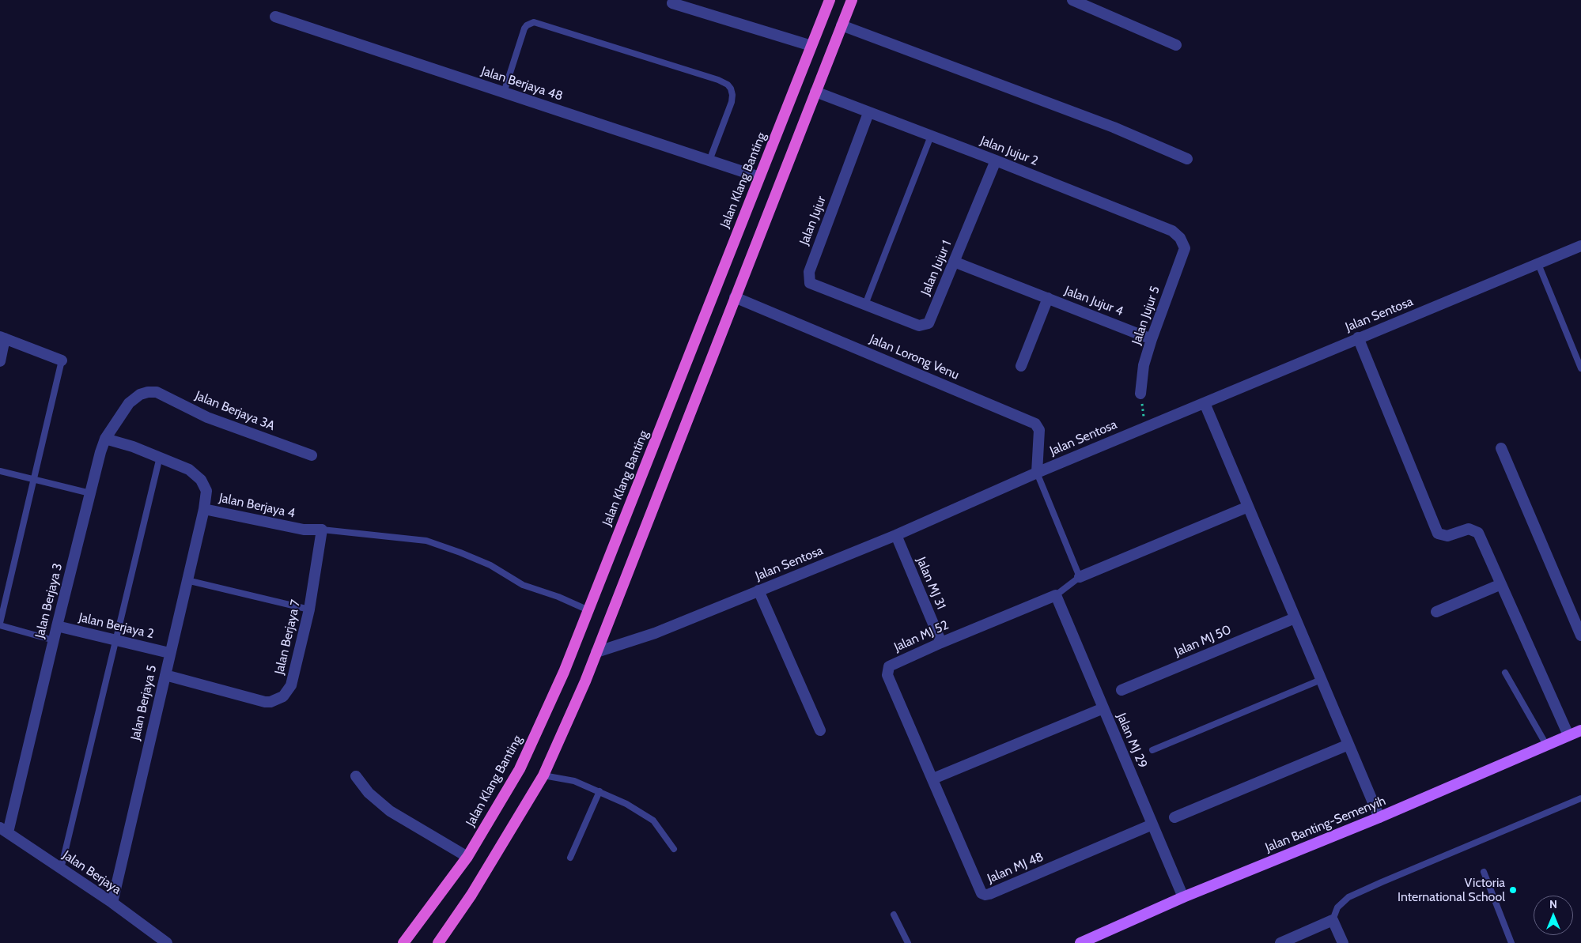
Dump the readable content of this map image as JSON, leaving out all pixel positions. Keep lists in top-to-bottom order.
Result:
{
  "streets": {
    "highway": ["Jalan Klang Banting"],
    "main road": ["Jalan Banting-Semenyih"],
    "street": [
      "Jalan Berjaya 48",
      "Jalan Jujur 2",
      "Jalan Jujur",
      "Jalan Jujur 1",
      "Jalan Jujur 4",
      "Jalan Sentosa",
      "Jalan Jujur 5",
      "Jalan Lorong Venu",
      "Jalan Berjaya 3A",
      "Jalan Berjaya 4",
      "Jalan MJ 31",
      "Jalan Berjaya 3",
      "Jalan Berjaya 2",
      "Jalan MJ 52",
      "Jalan Berjaya 7",
      "Jalan MJ 50",
      "Jalan Berjaya 5",
      "Jalan MJ 29",
      "Jalan MJ 48",
      "Jalan Berjaya"
    ]
  },
  "crossings": [
    ["Jalan Berjaya 48", "Jalan Klang Banting"],
    ["Jalan Jujur 2", "Jalan Jujur"],
    ["Jalan Jujur 2", "Jalan Jujur 1"],
    ["Jalan Jujur 2", "Jalan Jujur 5"],
    ["Jalan Jujur", "Jalan Jujur 1"],
    ["Jalan Jujur 1", "Jalan Jujur 4"],
    ["Jalan Jujur 4", "Jalan Jujur 5"],
    ["Jalan Sentosa", "Jalan Lorong Venu"],
    ["Jalan Sentosa", "Jalan MJ 31"],
    ["Jalan Berjaya 3A", "Jalan Berjaya 3"],
    ["Jalan Berjaya 4", "Jalan Berjaya 3"],
    ["Jalan Berjaya 4", "Jalan Berjaya 7"],
    ["Jalan Berjaya 4", "Jalan Berjaya 5"],
    ["Jalan MJ 31", "Jalan MJ 52"],
    ["Jalan Berjaya 3", "Jalan Berjaya 2"],
    ["Jalan Berjaya 3", "Jalan Berjaya"],
    ["Jalan Berjaya 2", "Jalan Berjaya 5"],
    ["Jalan MJ 52", "Jalan MJ 29"],
    ["Jalan MJ 52", "Jalan MJ 48"],
    ["Jalan Berjaya 7", "Jalan Berjaya 5"],
    ["Jalan Berjaya 5", "Jalan Berjaya"],
    ["Jalan MJ 29", "Jalan Banting-Semenyih"],
    ["Jalan MJ 29", "Jalan MJ 48"]
  ],
  "places": ["Victoria International School"],
  "north": "top"
}
